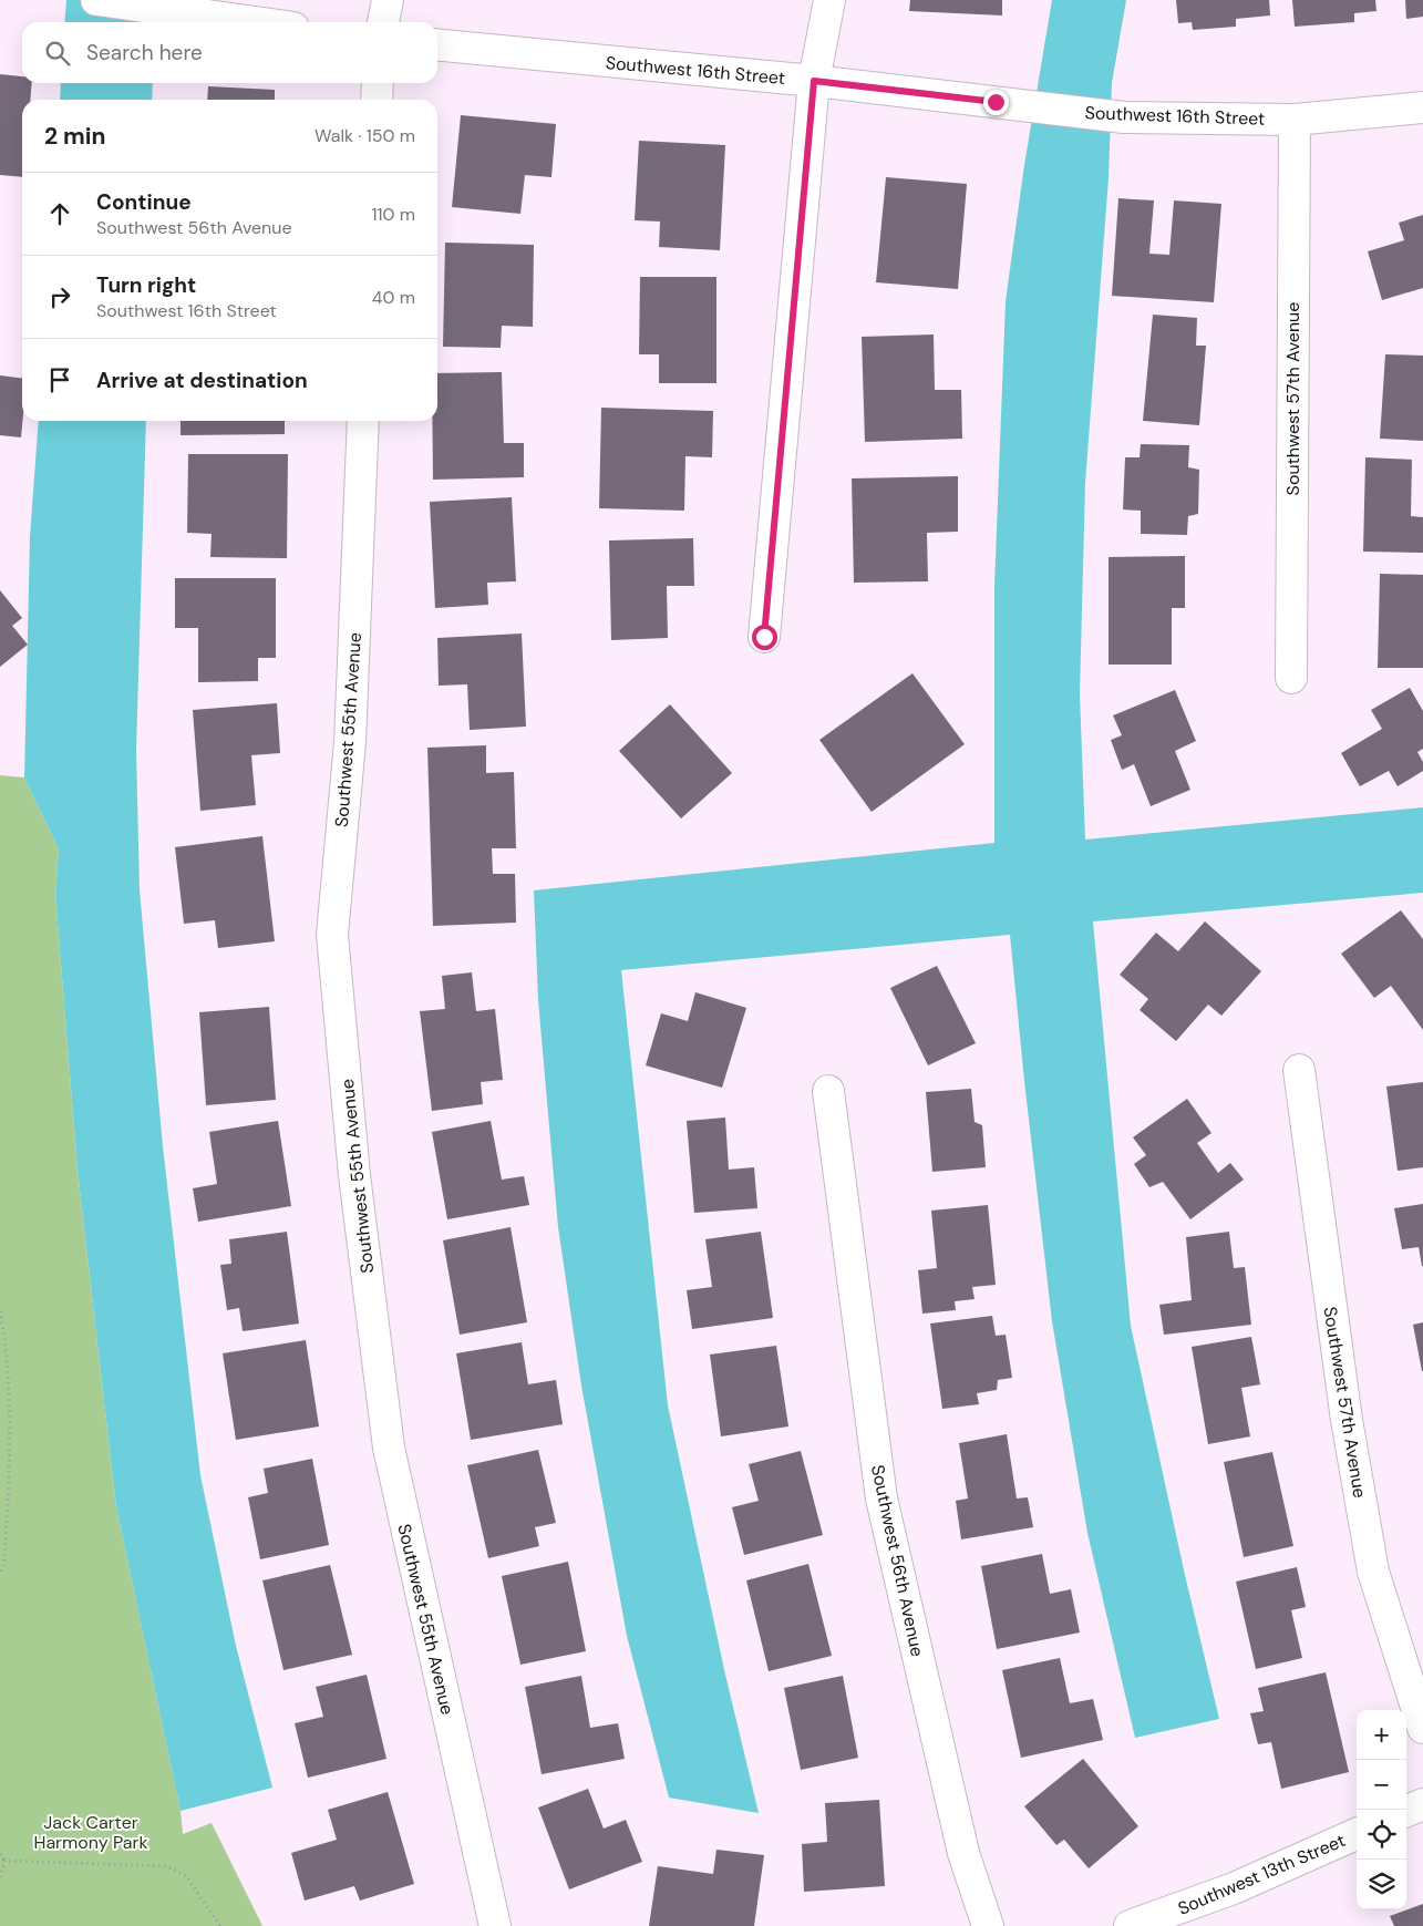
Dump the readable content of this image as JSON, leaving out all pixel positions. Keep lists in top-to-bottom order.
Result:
{
  "streets": {
    "street": [
      "Southwest 16th Street",
      "Southwest 57th Avenue",
      "Southwest 55th Avenue",
      "Southwest 56th Avenue",
      "Southwest 13th Street"
    ]
  },
  "crossings": [
    ["Southwest 16th Street", "Southwest 57th Avenue"]
  ],
  "parks": ["Jack Carter Harmony Park"],
  "page": {
    "search": "Search here",
    "heading": ["2 min", "Walk · 150 m"],
    "list": [
      ["Continue", "Southwest 56th Avenue", "110 m"],
      ["Turn right", "Southwest 16th Street", "40 m"],
      "Arrive at destination"
    ],
    "map_buttons": ["+", "−"]
  }
}
